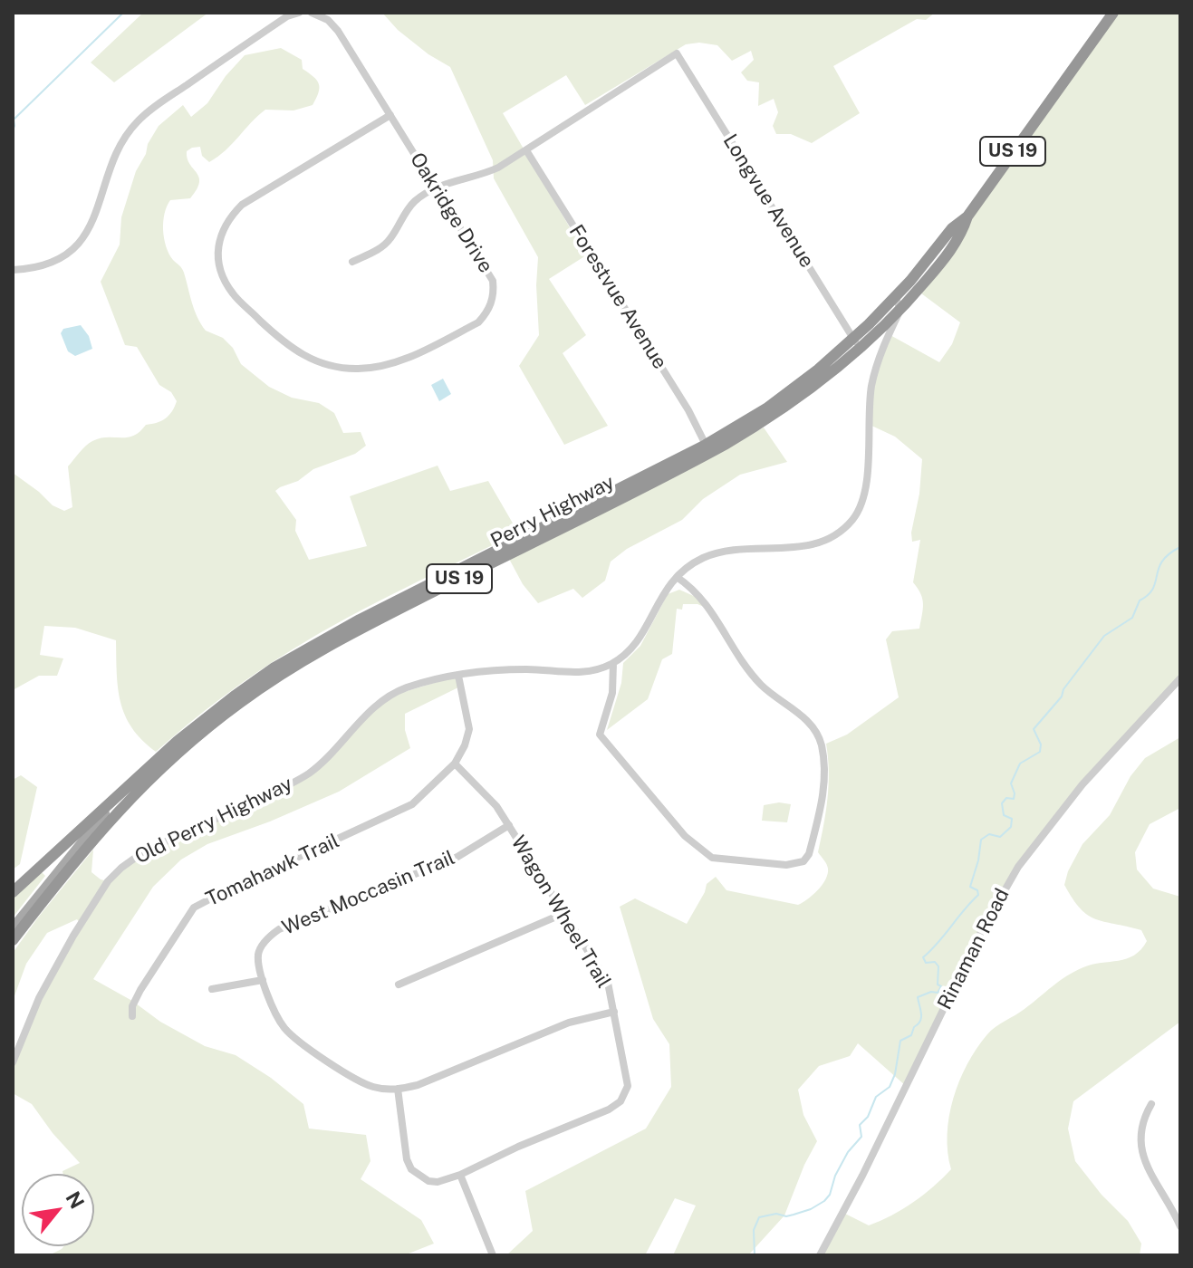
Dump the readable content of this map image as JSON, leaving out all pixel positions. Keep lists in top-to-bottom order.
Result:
{
  "streets": {
    "highway": ["US 19", "Perry Highway"],
    "street": [
      "Longvue Avenue",
      "Oakridge Drive",
      "Forestvue Avenue",
      "Old Perry Highway",
      "Tomahawk Trail",
      "West Moccasin Trail",
      "Wagon Wheel Trail",
      "Rinaman Road"
    ]
  },
  "crossings": [
    ["Longvue Avenue", "Forestvue Avenue"],
    ["Longvue Avenue", "Perry Highway"],
    ["Forestvue Avenue", "Perry Highway"],
    ["Perry Highway", "Old Perry Highway"],
    ["Tomahawk Trail", "Wagon Wheel Trail"],
    ["West Moccasin Trail", "Wagon Wheel Trail"]
  ],
  "north": "top right"
}
